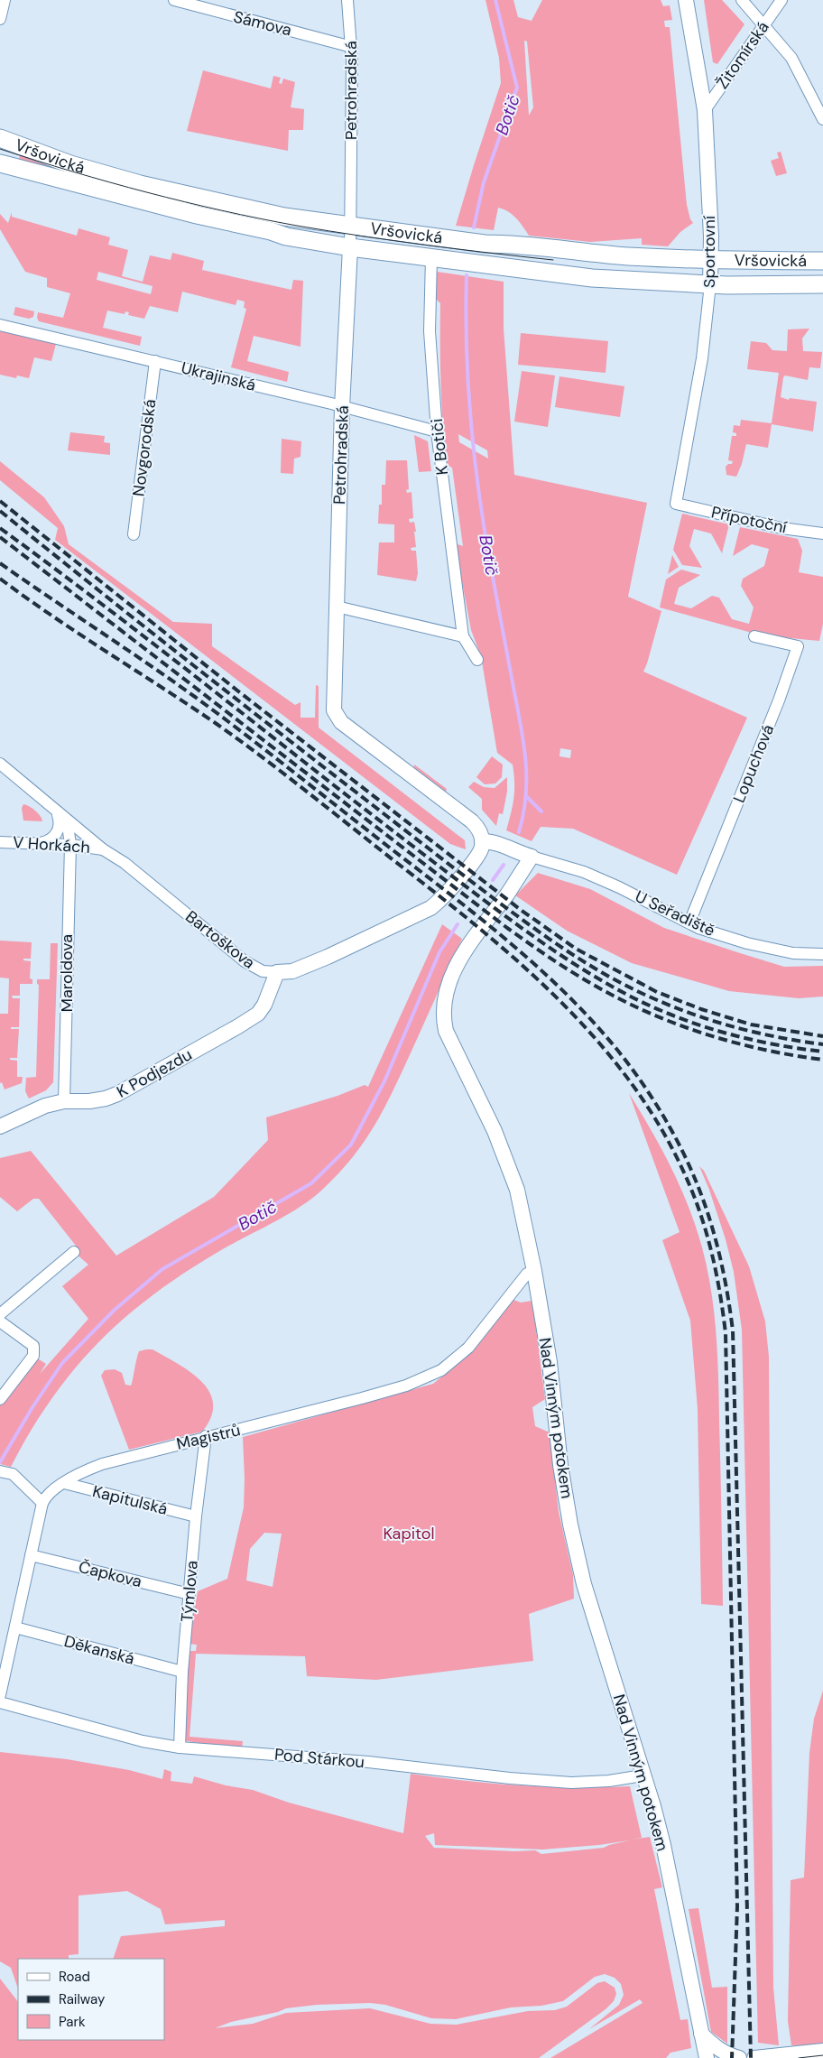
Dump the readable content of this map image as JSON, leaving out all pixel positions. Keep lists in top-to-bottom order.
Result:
{
  "streets": {
    "main road": ["Vršovická"],
    "street": [
      "Sámova",
      "Žitomírská",
      "Petrohradská",
      "Sportovní",
      "Ukrajinská",
      "K Botiči",
      "Novgorodská",
      "Přípotoční",
      "Lopuchová",
      "V Horkách",
      "U Seřadiště",
      "Bartoškova",
      "Maroldova",
      "K Podjezdu",
      "Nad Vinným potokem",
      "Magistrů",
      "Kapitulská",
      "Čapkova",
      "Týmlova",
      "Děkanská",
      "Pod Stárkou"
    ]
  },
  "crossings": [
    ["Sámova", "Petrohradská"],
    ["Žitomírská", "Sportovní"],
    ["Petrohradská", "Vršovická"],
    ["Petrohradská", "Ukrajinská"],
    ["Petrohradská", "Bartoškova"],
    ["Vršovická", "Sportovní"],
    ["Vršovická", "K Botiči"],
    ["Sportovní", "Přípotoční"],
    ["Ukrajinská", "K Botiči"],
    ["Ukrajinská", "Novgorodská"],
    ["Lopuchová", "U Seřadiště"],
    ["V Horkách", "Bartoškova"],
    ["V Horkách", "Maroldova"],
    ["U Seřadiště", "Nad Vinným potokem"],
    ["Bartoškova", "Maroldova"],
    ["Bartoškova", "K Podjezdu"],
    ["Maroldova", "K Podjezdu"],
    ["Nad Vinným potokem", "Magistrů"],
    ["Nad Vinným potokem", "Pod Stárkou"],
    ["Magistrů", "Kapitulská"],
    ["Magistrů", "Čapkova"],
    ["Magistrů", "Týmlova"],
    ["Magistrů", "Děkanská"],
    ["Kapitulská", "Týmlova"],
    ["Čapkova", "Týmlova"],
    ["Týmlova", "Děkanská"],
    ["Týmlova", "Pod Stárkou"]
  ],
  "water": ["Botič"],
  "parks": ["Kapitol"],
  "legend": ["Road", "Railway", "Park"]
}
